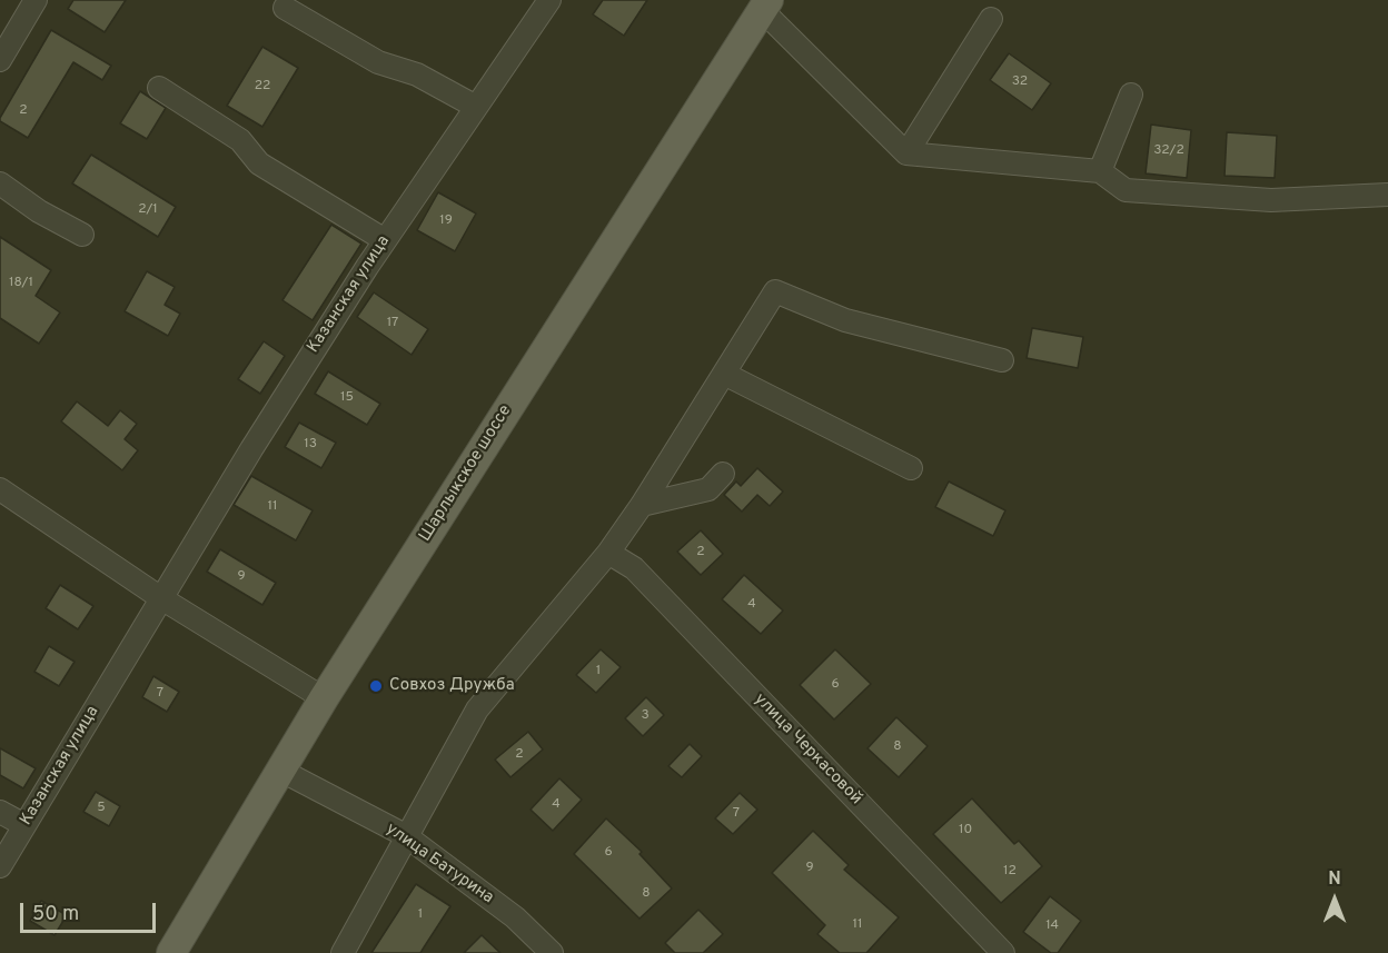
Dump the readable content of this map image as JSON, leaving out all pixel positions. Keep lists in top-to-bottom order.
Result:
{
  "streets": {
    "main road": ["Шарлыкское шоссе"],
    "street": ["Казанская улица", "улица Черкасовой", "улица Батурина"]
  },
  "crossings": [
    ["Шарлыкское шоссе", "улица Батурина"]
  ],
  "places": ["Совхоз Дружба"],
  "house_numbers": [
    "32",
    "22",
    "2",
    "32/2",
    "2/1",
    "19",
    "18/1",
    "17",
    "15",
    "13",
    "11",
    "2",
    "9",
    "4",
    "1",
    "6",
    "7",
    "3",
    "8",
    "2",
    "4",
    "5",
    "7",
    "10",
    "6",
    "9",
    "12",
    "8",
    "1",
    "11",
    "14"
  ],
  "scale_bar": "50 m",
  "north": "top"
}
